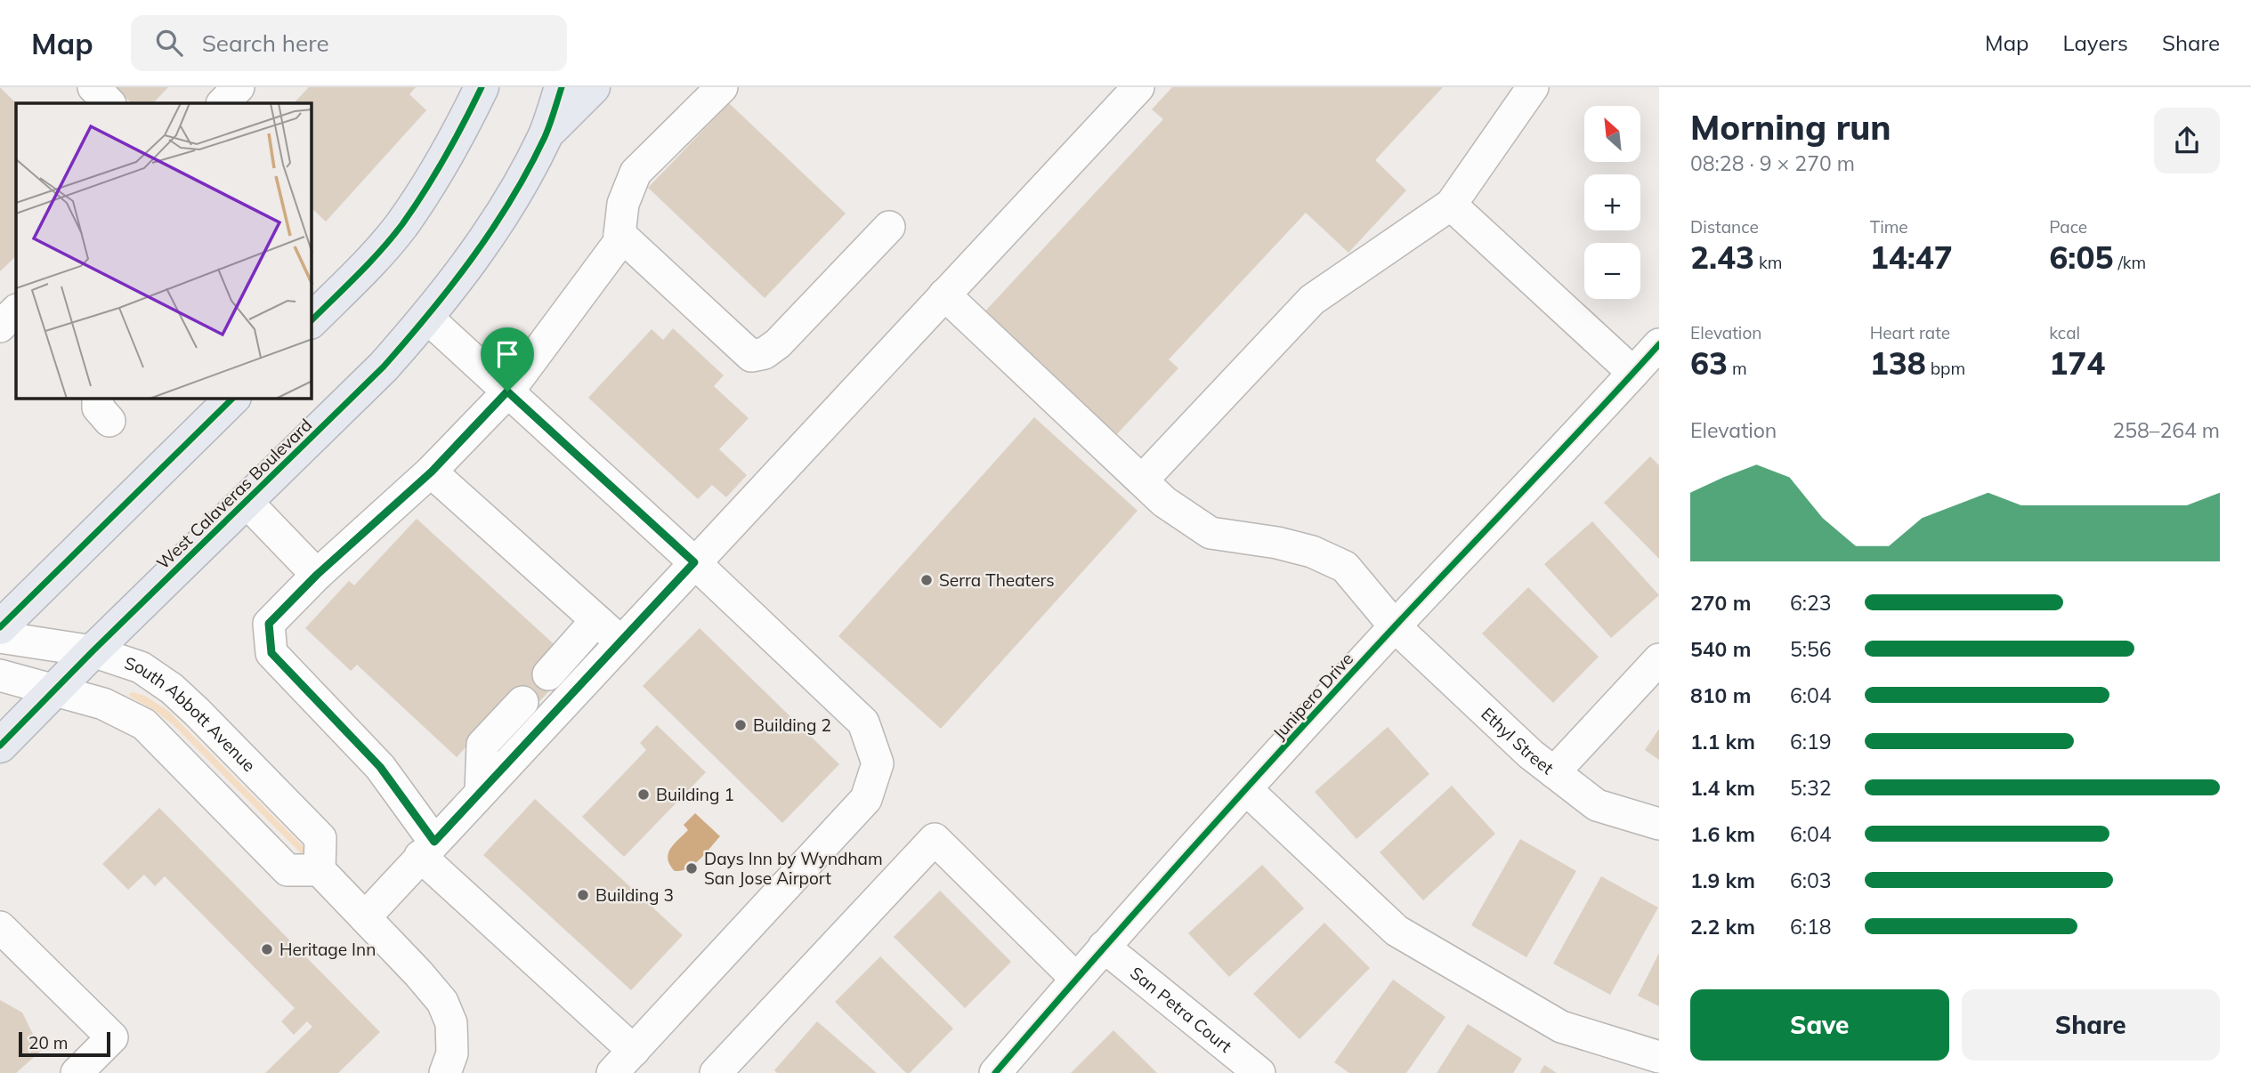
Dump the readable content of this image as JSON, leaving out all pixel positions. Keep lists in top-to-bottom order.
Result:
{
  "streets": {
    "highway": ["West Calaveras Boulevard"],
    "street": [
      "Junipero Drive",
      "South Abbott Avenue",
      "Ethyl Street",
      "San Petra Court"
    ]
  },
  "crossings": [
    ["West Calaveras Boulevard", "South Abbott Avenue"],
    ["Junipero Drive", "Ethyl Street"],
    ["Junipero Drive", "San Petra Court"]
  ],
  "places": [
    "Serra Theaters",
    "Building 2",
    "Building 1",
    "Days Inn by Wyndham San Jose Airport",
    "Building 3",
    "Heritage Inn"
  ],
  "scale_bar": "20 m",
  "north": "top left",
  "page": {
    "header": "Map",
    "search": "Search here",
    "nav": ["Map", "Layers", "Share"],
    "heading": ["Morning run", "08:28 · 9 × 270 m"],
    "map_buttons": ["+", "−"],
    "stats": [
      ["Distance", "2.43 km"],
      ["Time", "14:47"],
      ["Pace", "6:05 /km"],
      ["Elevation", "63 m"],
      ["Heart rate", "138 bpm"],
      ["kcal", "174"]
    ],
    "chart": ["Elevation", "258–264 m"],
    "list": [
      {
        "name": "270 m",
        "note": "6:23"
      },
      {
        "name": "540 m",
        "note": "5:56"
      },
      {
        "name": "810 m",
        "note": "6:04"
      },
      {
        "name": "1.1 km",
        "note": "6:19"
      },
      {
        "name": "1.4 km",
        "note": "5:32"
      },
      {
        "name": "1.6 km",
        "note": "6:04"
      },
      {
        "name": "1.9 km",
        "note": "6:03"
      },
      {
        "name": "2.2 km",
        "note": "6:18"
      }
    ],
    "buttons": ["Save", "Share"],
    "scale": "20 m"
  }
}
